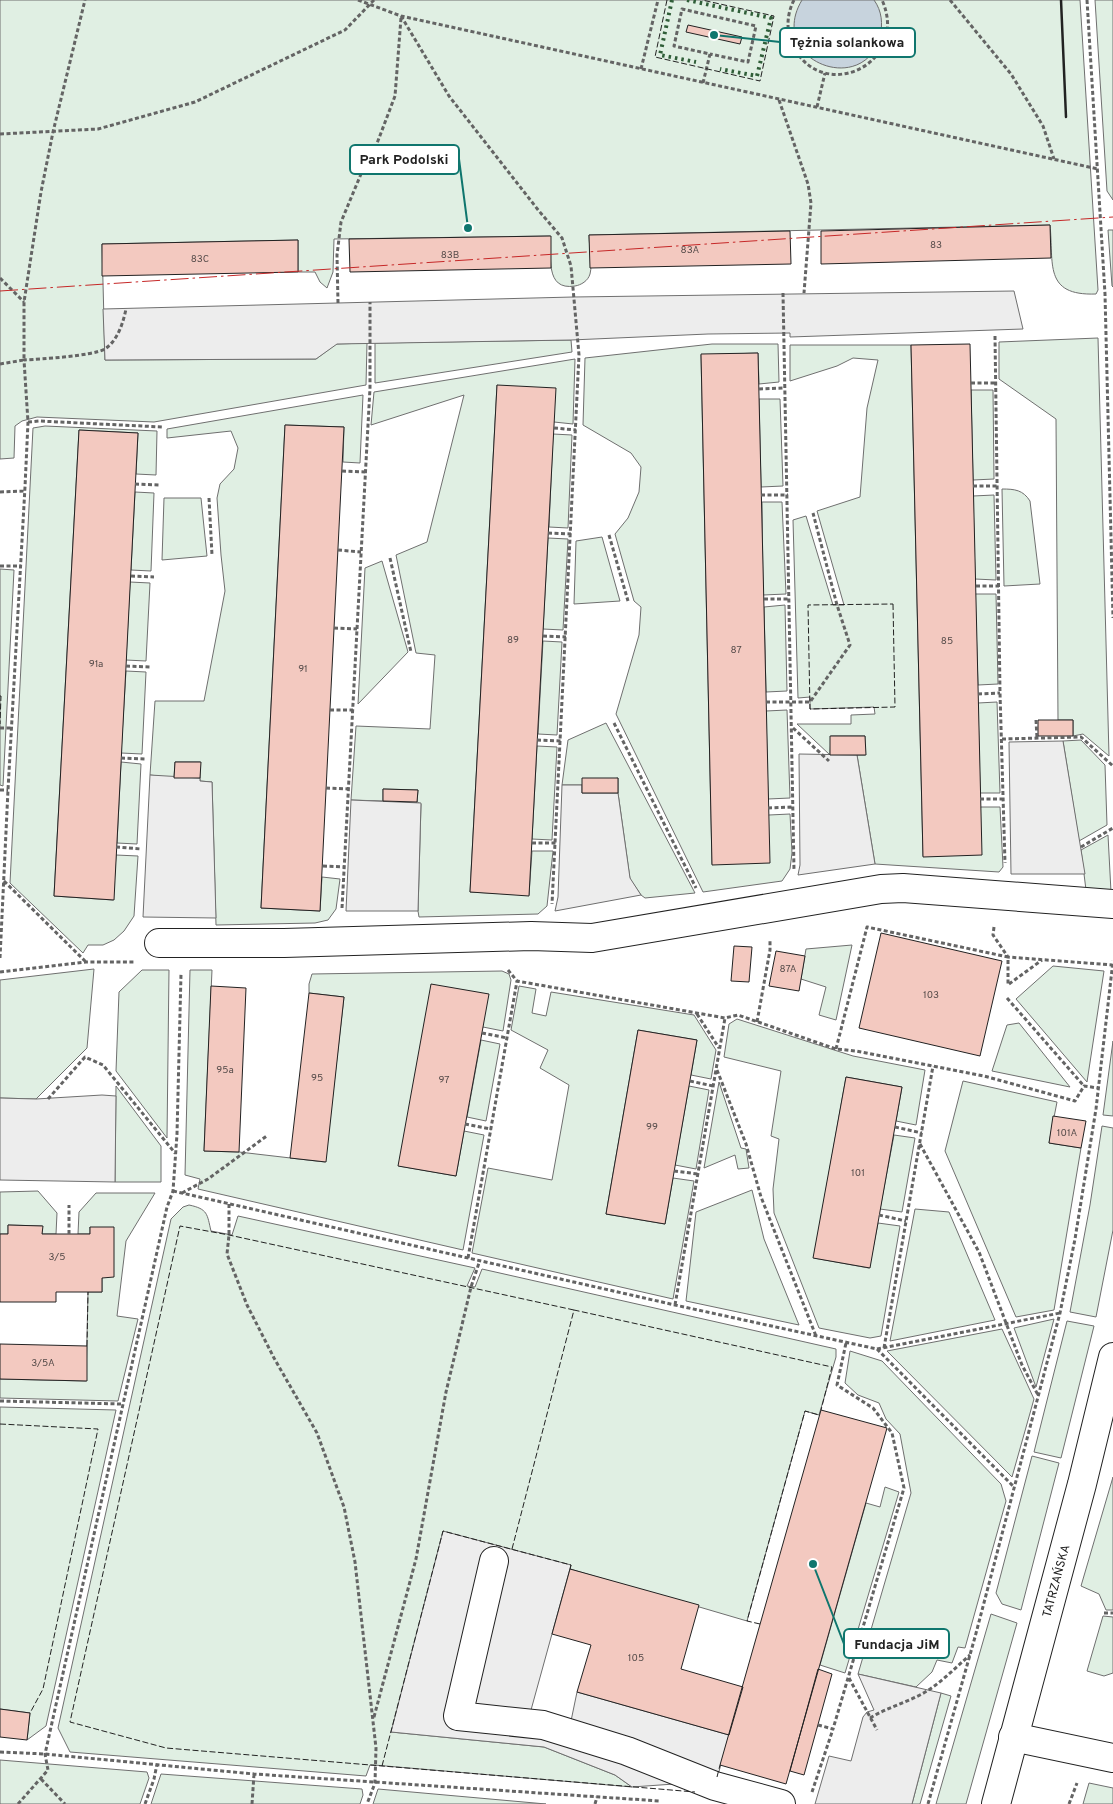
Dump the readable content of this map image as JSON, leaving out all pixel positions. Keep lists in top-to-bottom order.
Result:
{
  "streets": {
    "street": ["TATRZAŃSKA"]
  },
  "places": ["Tężnia solankowa", "Park Podolski", "Fundacja JiM"],
  "house_numbers": [
    "83",
    "83A",
    "83B",
    "83C",
    "89",
    "85",
    "87",
    "91a",
    "91",
    "87A",
    "103",
    "95a",
    "95",
    "97",
    "99",
    "101A",
    "101",
    "3/5",
    "3/5A",
    "105"
  ]
}
